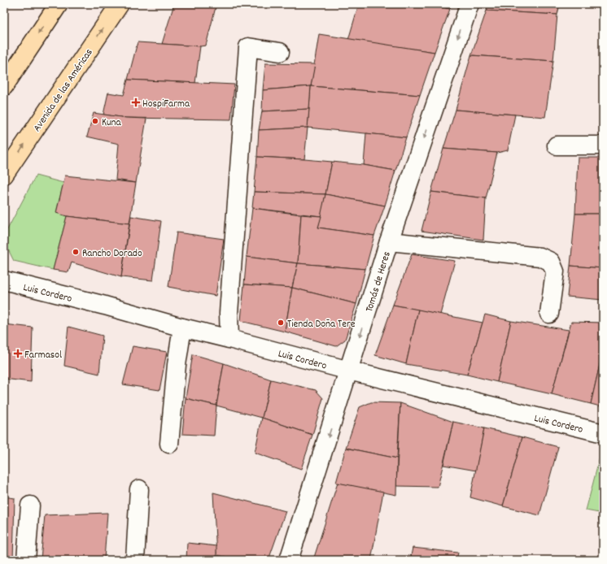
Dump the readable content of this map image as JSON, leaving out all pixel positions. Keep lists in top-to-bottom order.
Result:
{
  "streets": {
    "main road": ["Avenida de las Américas"],
    "street": ["Tomás de Heres", "Luis Cordero"]
  },
  "crossings": [
    ["Tomás de Heres", "Luis Cordero"]
  ],
  "one_way": ["Tomás de Heres"],
  "places": {
    "health": ["HospiFarma", "Farmasol"],
    "other": ["Kuna", "Rancho Dorado", "Tienda Doña Tere"]
  }
}
